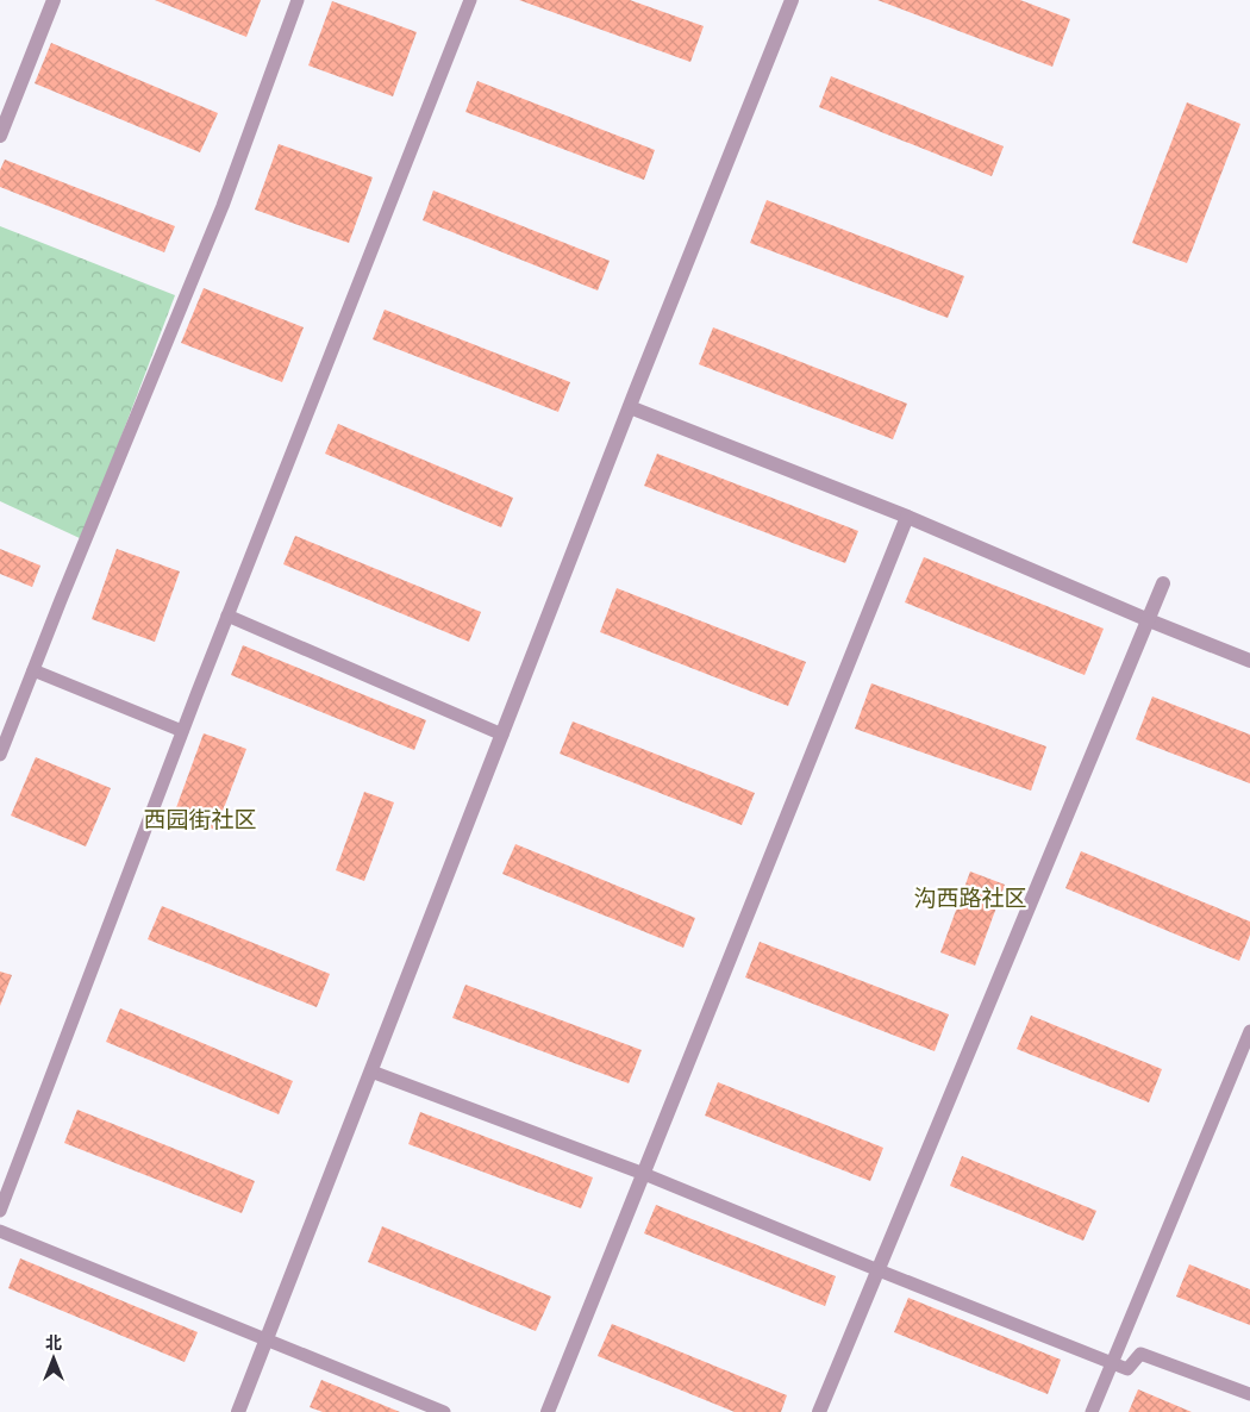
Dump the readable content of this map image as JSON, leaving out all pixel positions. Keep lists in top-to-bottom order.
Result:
{
  "districts": ["西园街社区", "沟西路社区"],
  "north": "top"
}
